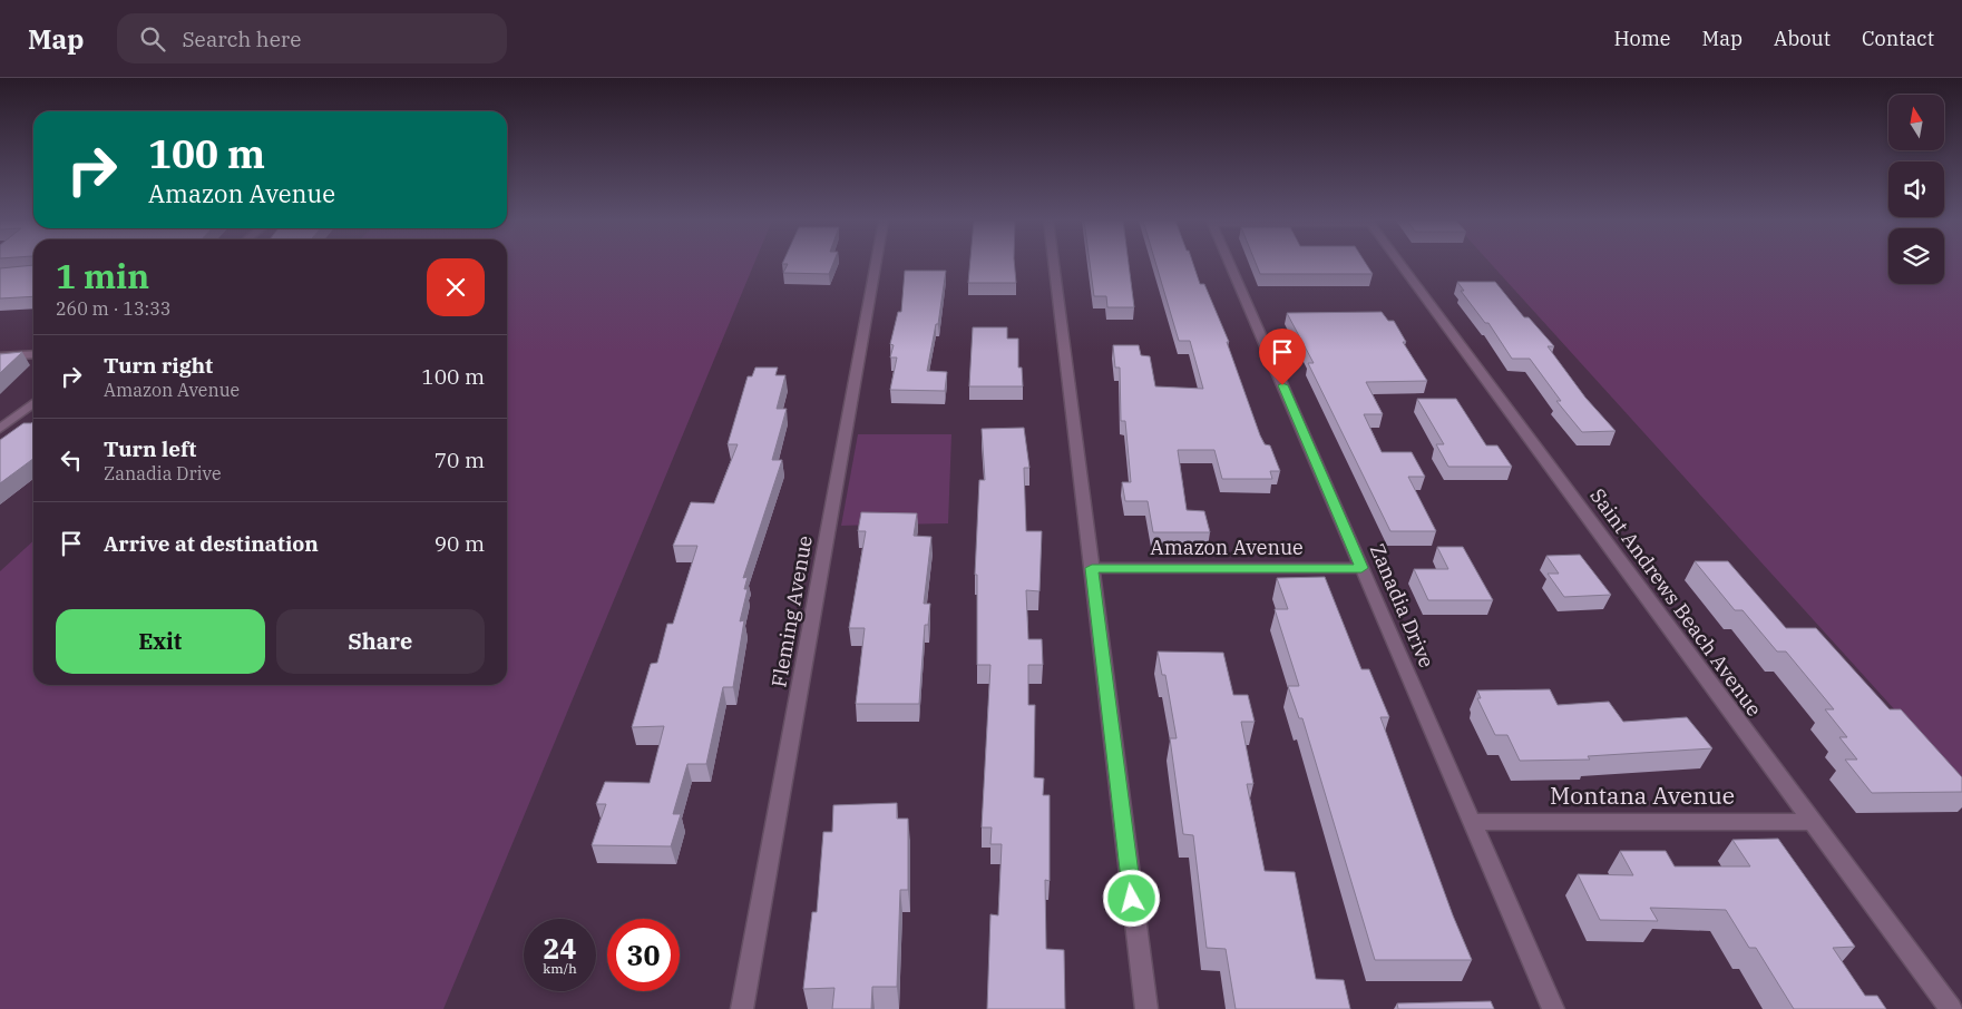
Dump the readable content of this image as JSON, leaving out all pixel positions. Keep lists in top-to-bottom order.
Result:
{
  "streets": {
    "street": [
      "Amazon Avenue",
      "Saint Andrews Beach Avenue",
      "Zanadia Drive",
      "Fleming Avenue",
      "Montana Avenue"
    ]
  },
  "crossings": [
    ["Amazon Avenue", "Zanadia Drive"],
    ["Saint Andrews Beach Avenue", "Montana Avenue"],
    ["Zanadia Drive", "Montana Avenue"]
  ],
  "north": "top",
  "page": {
    "header": "Map",
    "search": "Search here",
    "nav": [
      "Home",
      "Map",
      "About",
      "Contact"
    ],
    "turn": ["100 m", "Amazon Avenue"],
    "heading": ["1 min", "260 m · 13:33"],
    "list": [
      {
        "name": "Turn right",
        "note": "Amazon Avenue",
        "value": "100 m"
      },
      {
        "name": "Turn left",
        "note": "Zanadia Drive",
        "value": "70 m"
      },
      {
        "name": "Arrive at destination",
        "value": "90 m"
      }
    ],
    "buttons": ["Exit", "Share"],
    "speed": "24 km/h",
    "limit": "30"
  }
}
